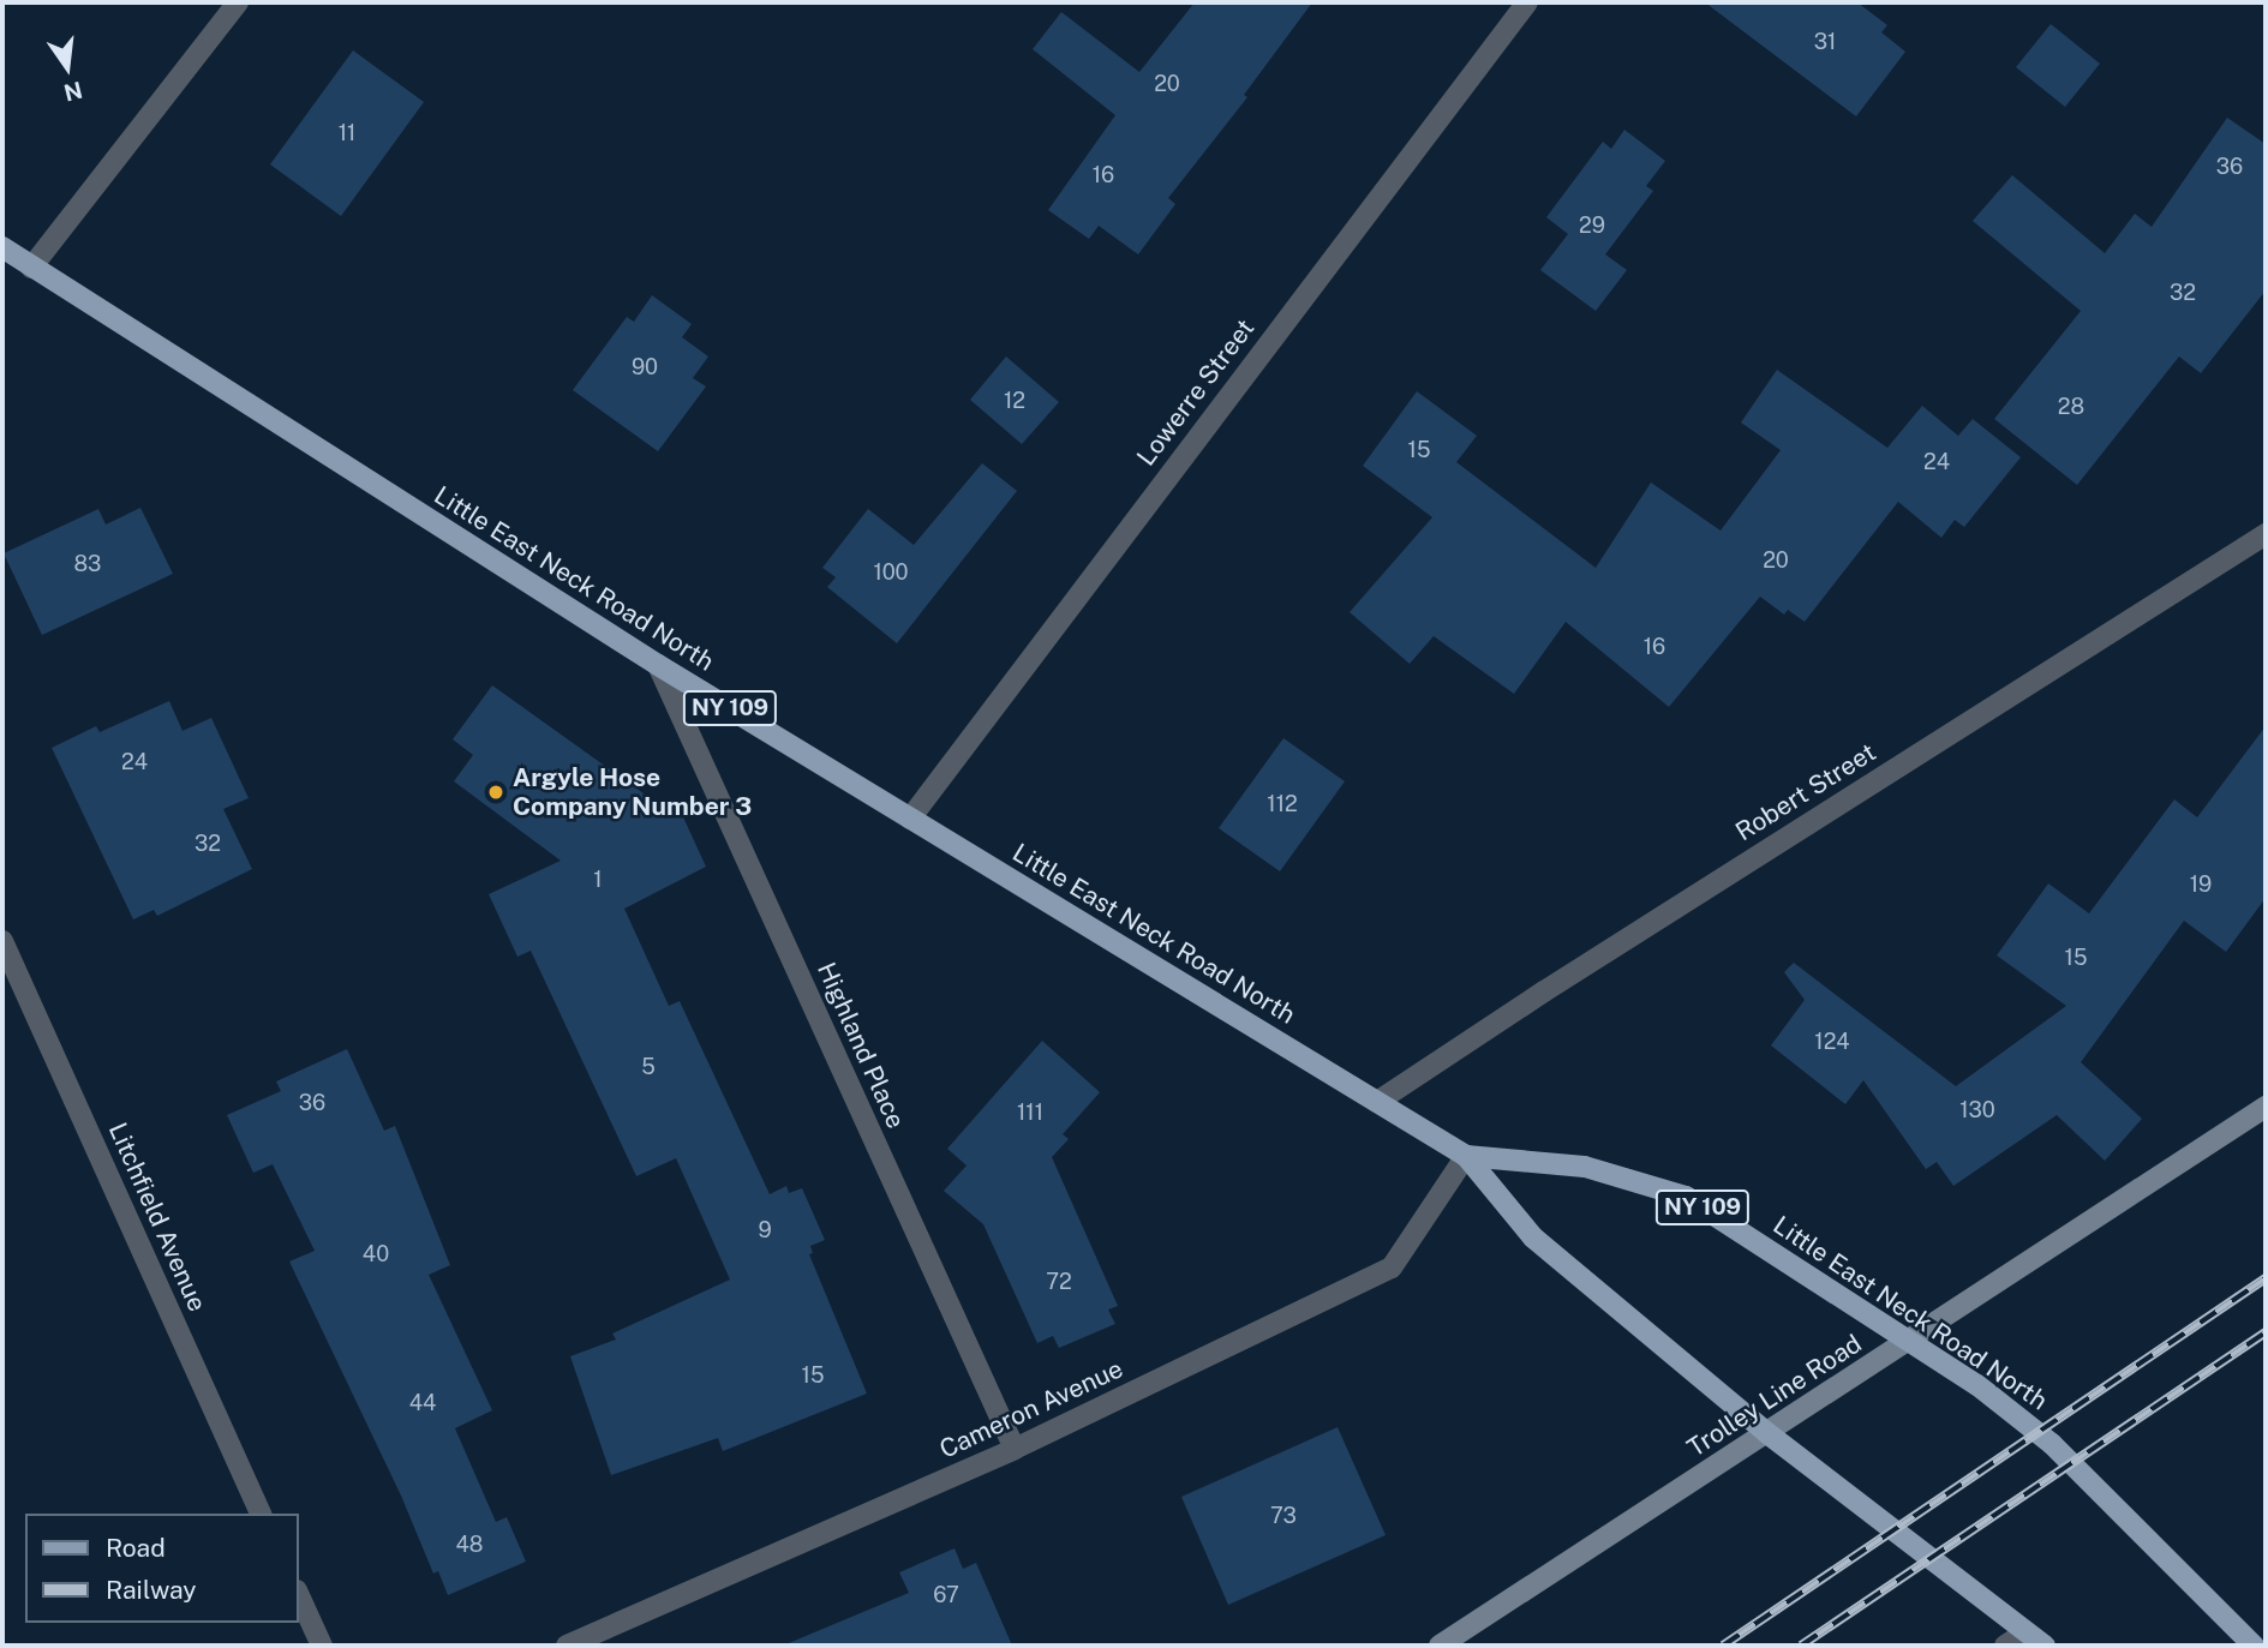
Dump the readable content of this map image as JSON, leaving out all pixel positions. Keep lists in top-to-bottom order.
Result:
{
  "streets": {
    "main road": ["Little East Neck Road North", "NY 109", "Trolley Line Road"],
    "street": [
      "Lowerre Street",
      "Robert Street",
      "Highland Place",
      "Litchfield Avenue",
      "Cameron Avenue"
    ]
  },
  "crossings": [
    ["Lowerre Street", "Little East Neck Road North"],
    ["Little East Neck Road North", "Robert Street"],
    ["Little East Neck Road North", "Highland Place"],
    ["Little East Neck Road North", "Trolley Line Road"],
    ["Little East Neck Road North", "Cameron Avenue"],
    ["Highland Place", "Cameron Avenue"]
  ],
  "places": ["Argyle Hose Company Number 3"],
  "house_numbers": [
    "31",
    "20",
    "11",
    "36",
    "16",
    "29",
    "32",
    "90",
    "12",
    "28",
    "15",
    "24",
    "20",
    "83",
    "100",
    "16",
    "24",
    "112",
    "32",
    "1",
    "19",
    "15",
    "124",
    "5",
    "36",
    "130",
    "111",
    "9",
    "40",
    "72",
    "15",
    "44",
    "73",
    "48",
    "67"
  ],
  "legend": ["Road", "Railway"],
  "north": "bottom"
}
